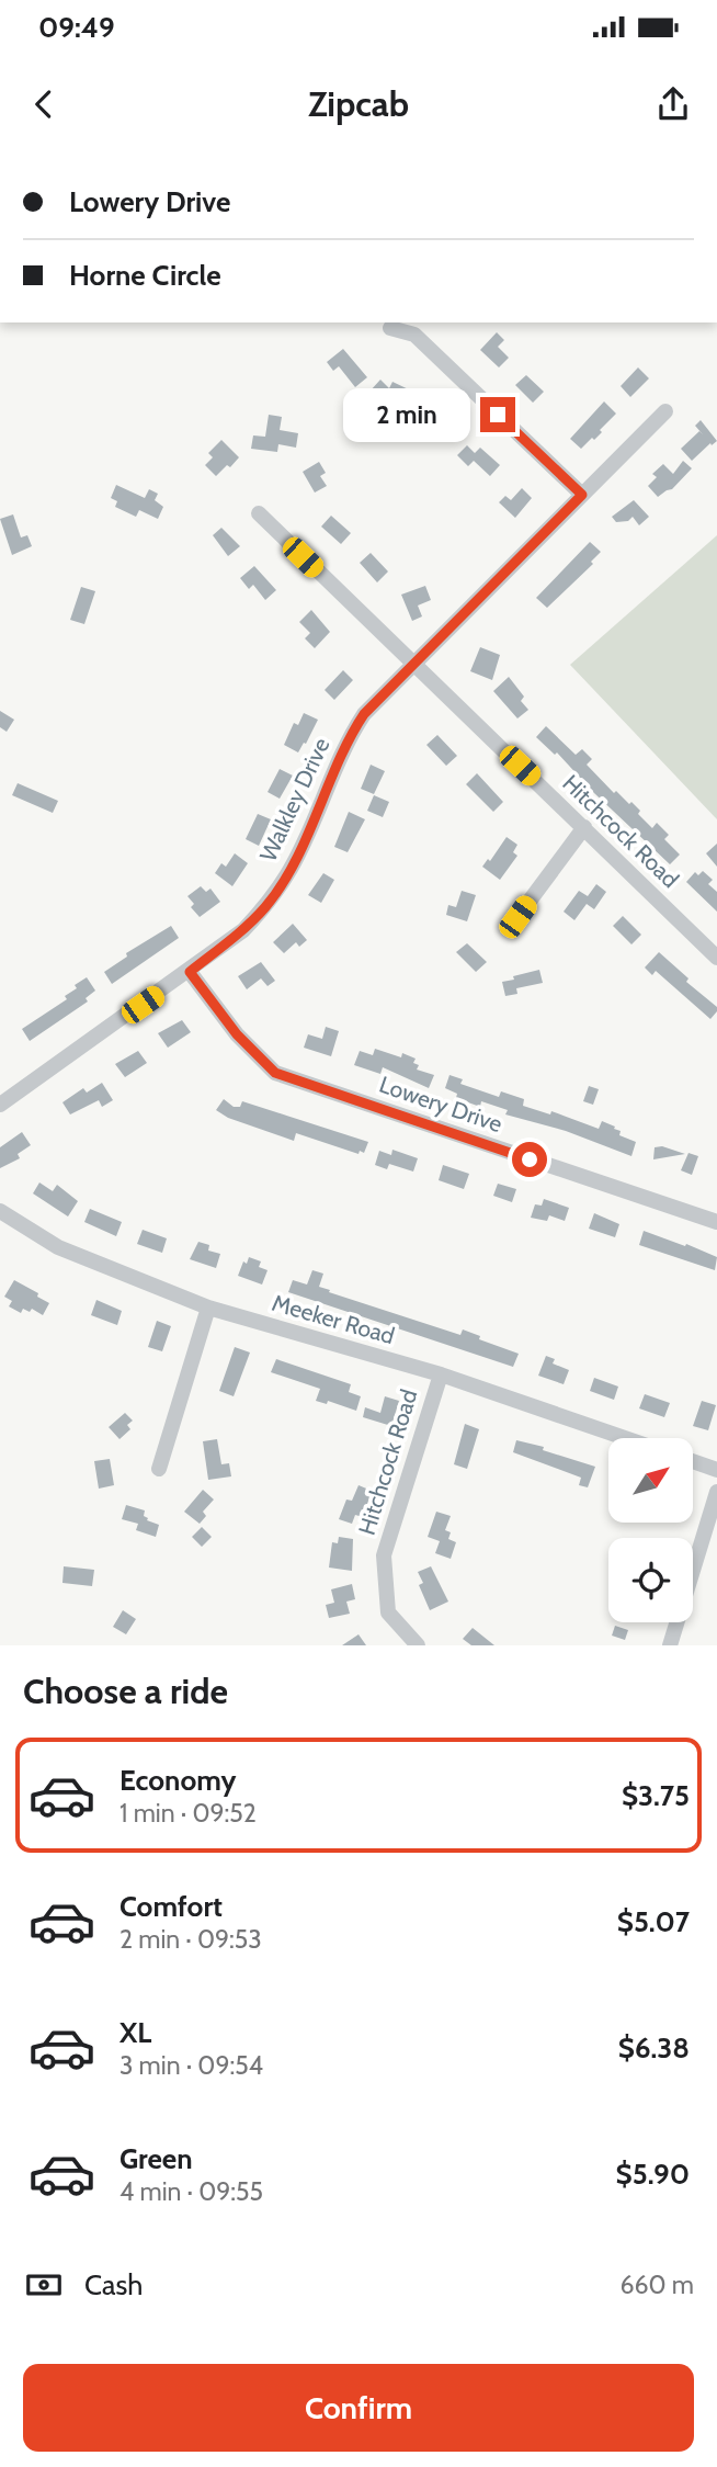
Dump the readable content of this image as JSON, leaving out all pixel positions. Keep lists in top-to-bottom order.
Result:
{
  "streets": {
    "street": [
      "Walkley Drive",
      "Hitchcock Road",
      "Lowery Drive",
      "Meeker Road"
    ]
  },
  "crossings": [
    ["Walkley Drive", "Hitchcock Road"],
    ["Walkley Drive", "Lowery Drive"],
    ["Hitchcock Road", "Meeker Road"]
  ],
  "north": "top right",
  "page": {
    "status": "09:49",
    "header": "Zipcab",
    "banner": ["Lowery Drive", "Horne Circle"],
    "bubble": "2 min",
    "heading": "Choose a ride",
    "list": [
      {
        "name": "Economy",
        "note": "1 min · 09:52",
        "value": "$3.75"
      },
      {
        "name": "Comfort",
        "note": "2 min · 09:53",
        "value": "$5.07"
      },
      {
        "name": "XL",
        "note": "3 min · 09:54",
        "value": "$6.38"
      },
      {
        "name": "Green",
        "note": "4 min · 09:55",
        "value": "$5.90"
      }
    ],
    "pay": ["Cash", "660 m"],
    "buttons": "Confirm"
  }
}
